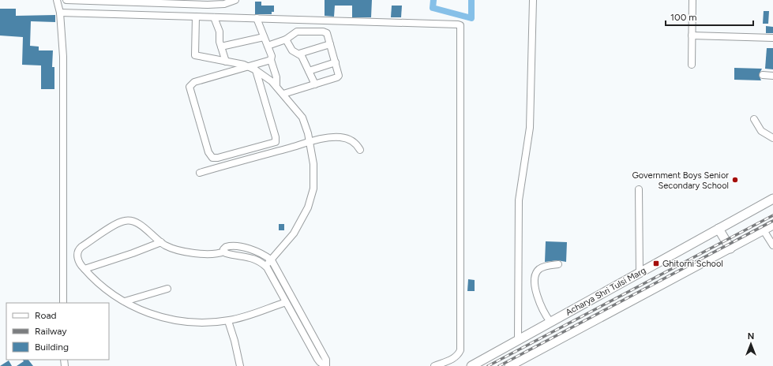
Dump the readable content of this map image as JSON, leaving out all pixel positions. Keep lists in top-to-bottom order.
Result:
{
  "streets": {
    "highway": ["Acharya Shri Tulsi Marg"]
  },
  "places": {
    "other": ["Government Boys Senior Secondary School"],
    "transit": ["Ghitorni School"]
  },
  "legend": ["Road", "Railway", "Building"],
  "scale_bar": "100 m",
  "north": "top"
}
